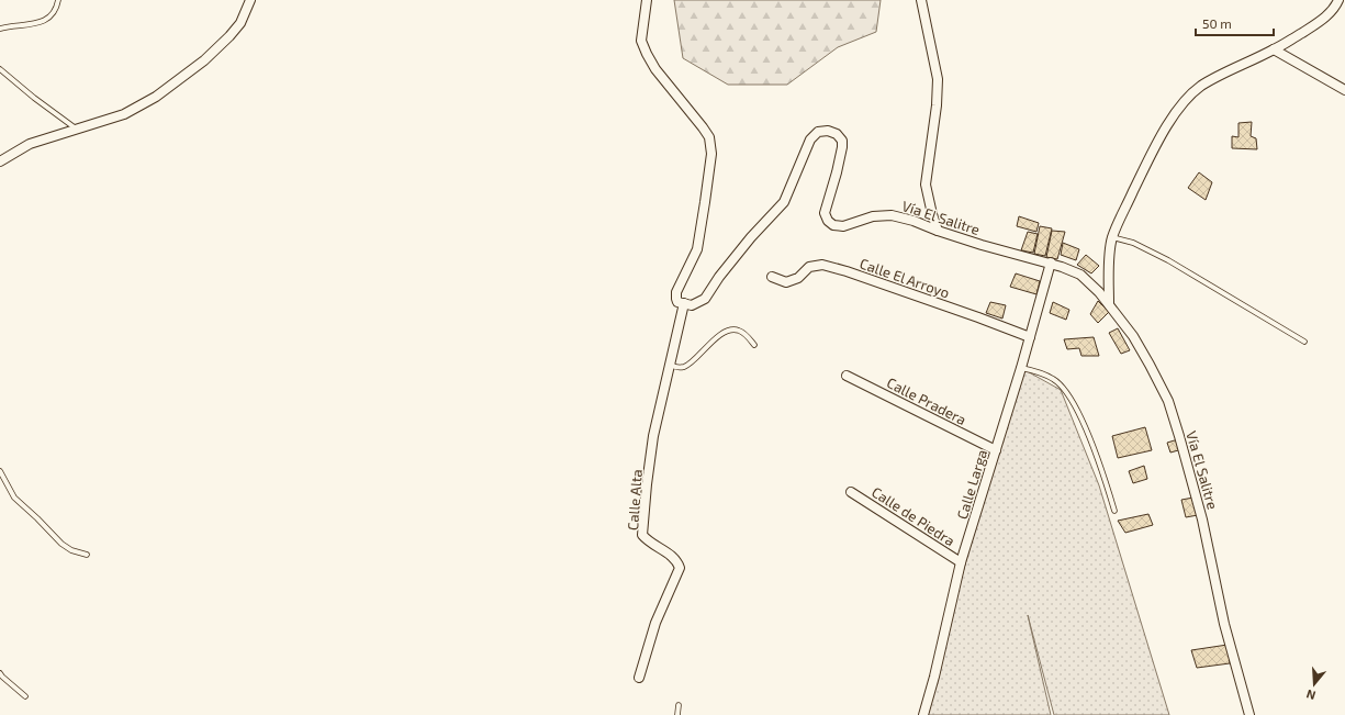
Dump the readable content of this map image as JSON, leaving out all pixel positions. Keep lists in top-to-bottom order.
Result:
{
  "streets": {
    "street": [
      "Vía El Salitre",
      "Calle El Arroyo",
      "Calle Pradera",
      "Calle Larga",
      "Calle Alta",
      "Calle de Piedra"
    ]
  },
  "crossings": [
    ["Vía El Salitre", "Calle Larga"],
    ["Vía El Salitre", "Calle Alta"],
    ["Calle El Arroyo", "Calle Larga"],
    ["Calle Pradera", "Calle Larga"],
    ["Calle Larga", "Calle de Piedra"]
  ],
  "scale_bar": "50 m",
  "north": "bottom"
}
